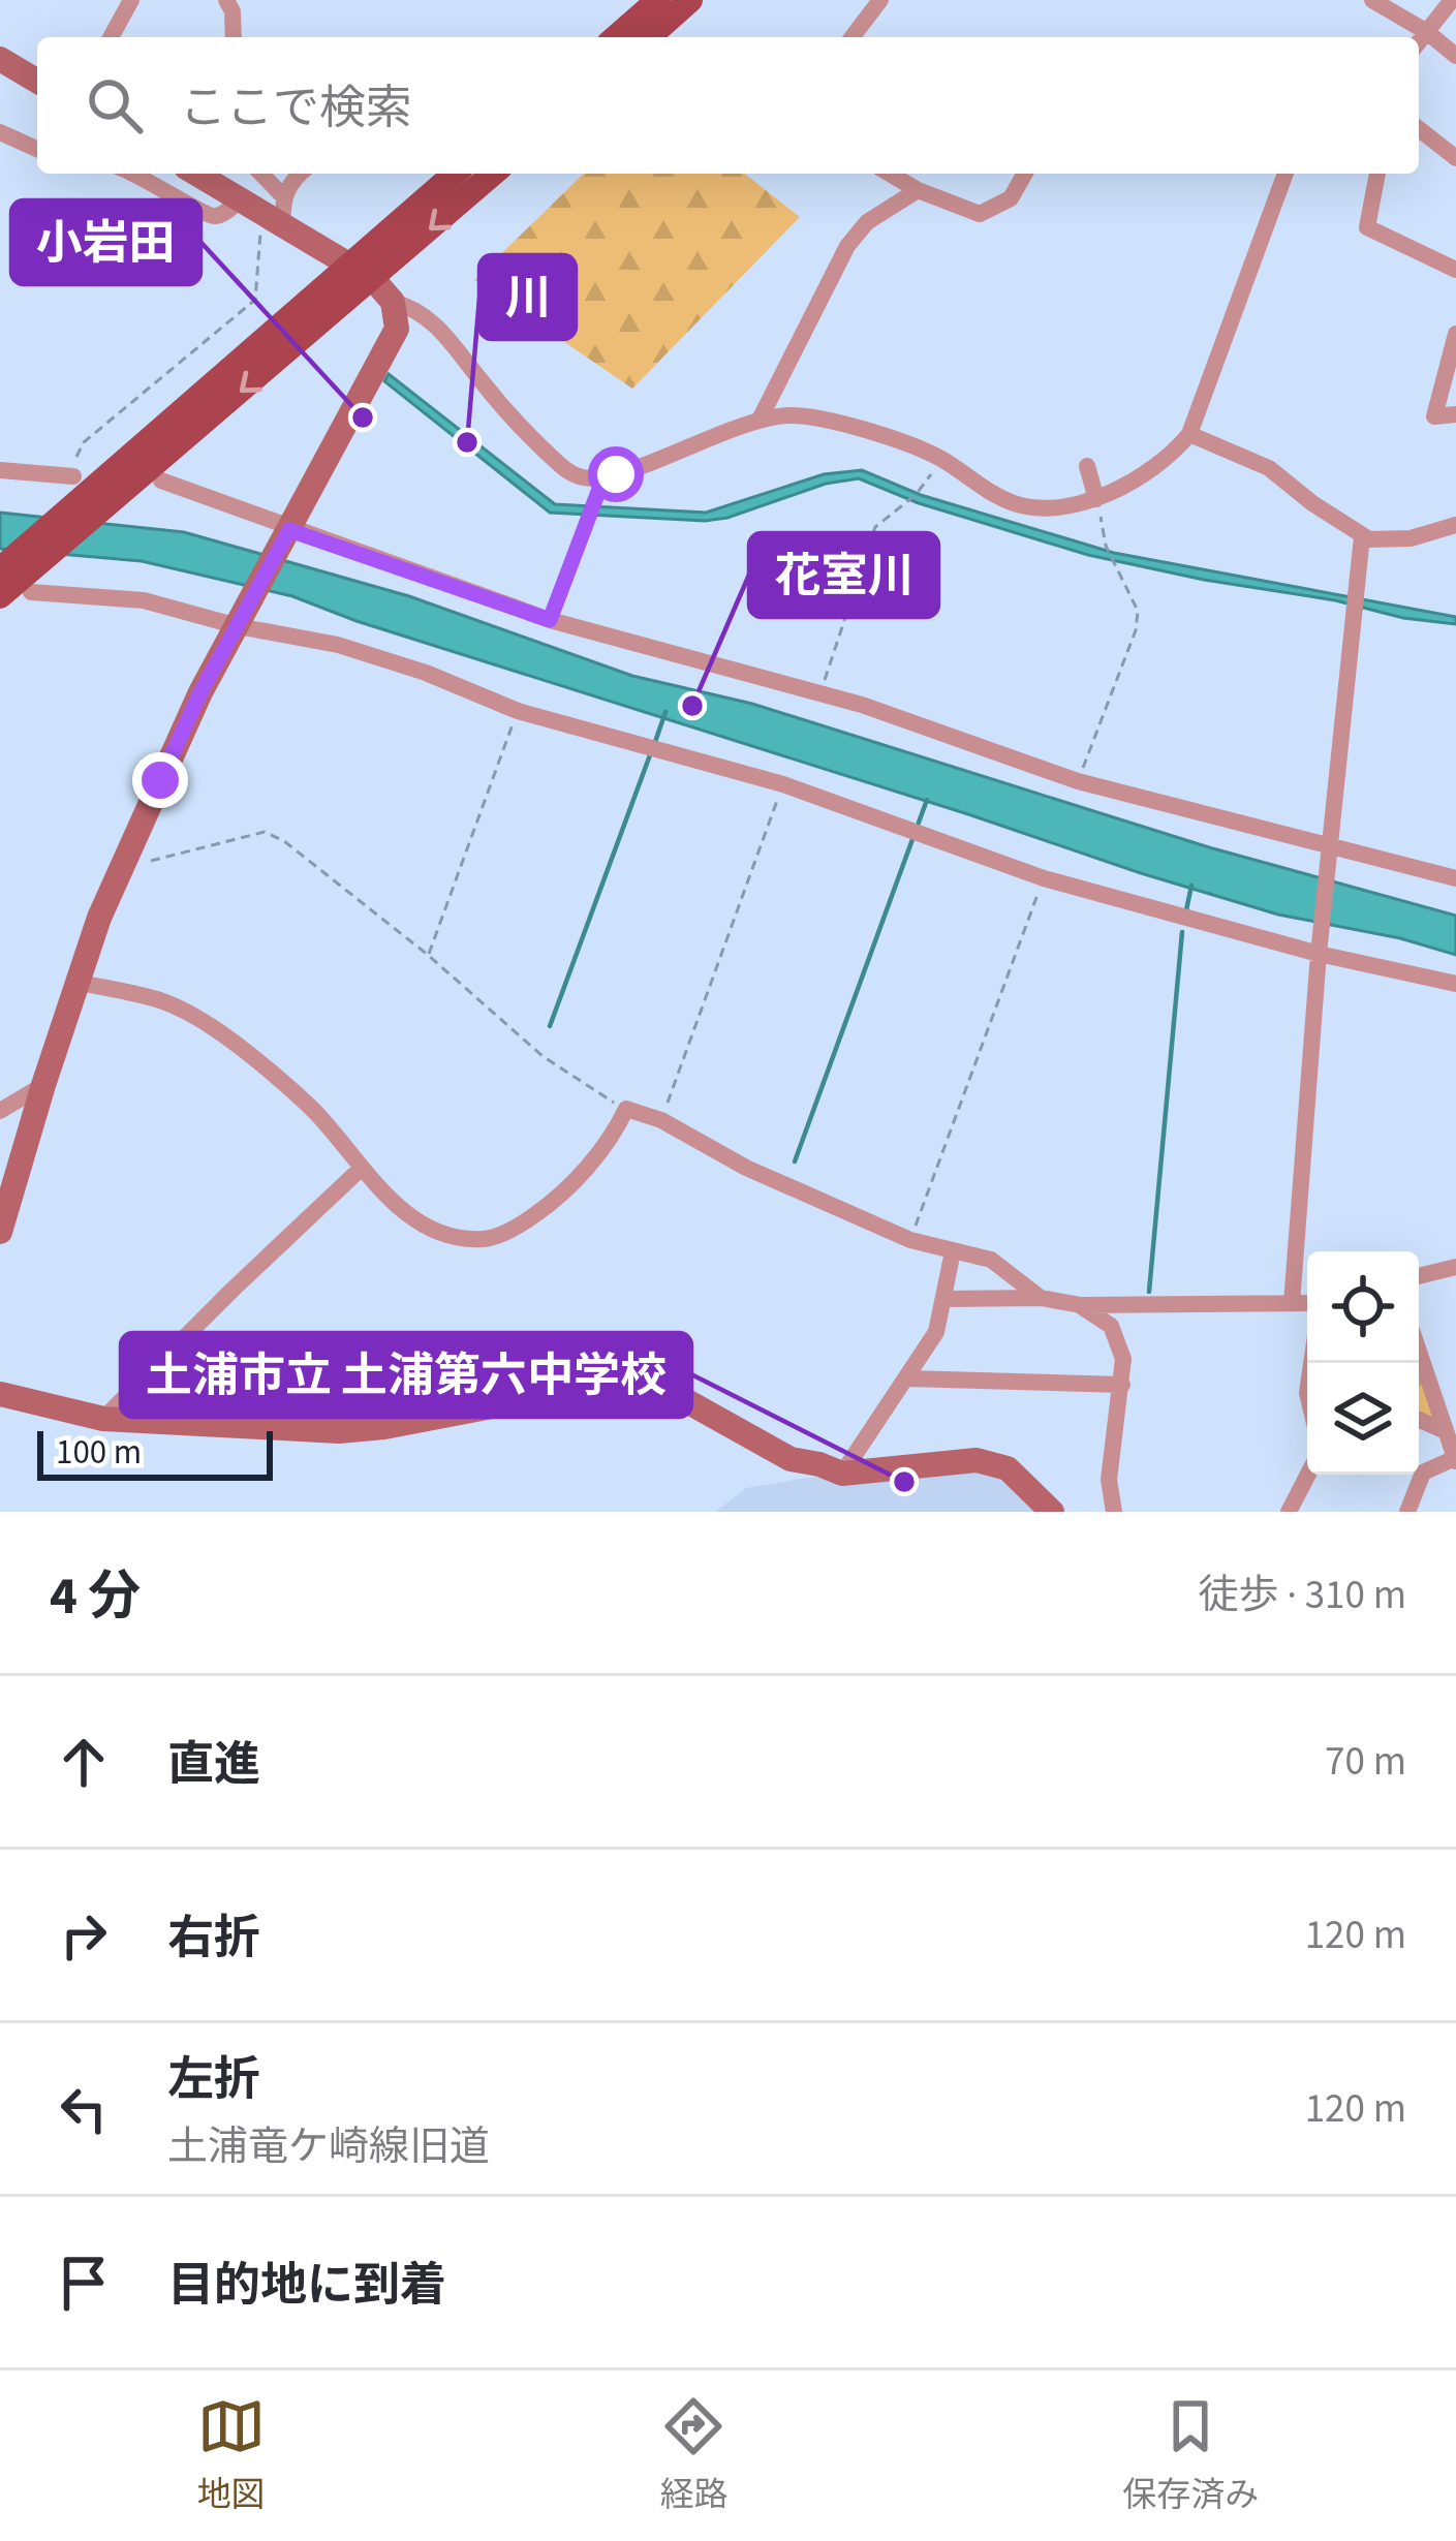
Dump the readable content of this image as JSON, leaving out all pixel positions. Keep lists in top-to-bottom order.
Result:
{
  "places": [
    "小岩田",
    "川",
    "花室川",
    "土浦市立 土浦第六中学校"
  ],
  "scale_bar": "100 m",
  "page": {
    "search": "ここで検索",
    "scale": "100 m",
    "heading": ["4 分", "徒歩 · 310 m"],
    "list": [
      ["直進", "70 m"],
      ["右折", "120 m"],
      ["左折", "土浦竜ケ崎線旧道", "120 m"],
      "目的地に到着"
    ],
    "nav": ["地図", "経路", "保存済み"]
  }
}
